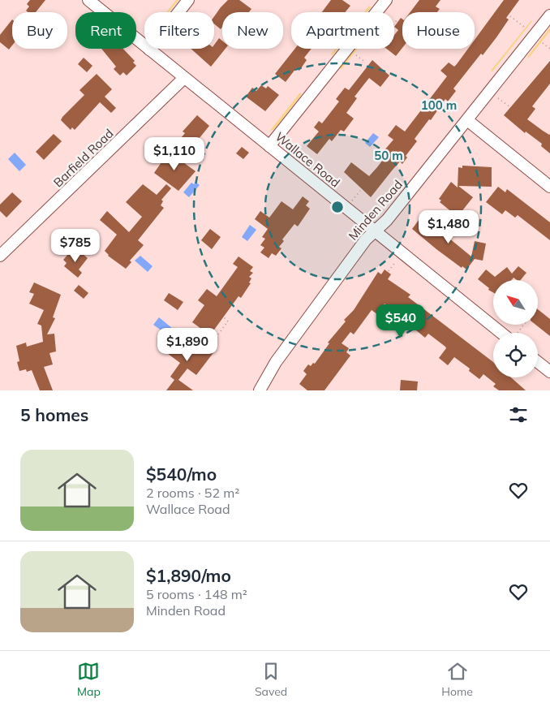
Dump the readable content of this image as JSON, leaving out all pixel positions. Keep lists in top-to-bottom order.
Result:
{
  "streets": {
    "street": ["Barfield Road", "Wallace Road", "Minden Road"]
  },
  "crossings": [
    ["Barfield Road", "Wallace Road"],
    ["Wallace Road", "Minden Road"]
  ],
  "north": "top left",
  "page": {
    "chip": [
      "Buy",
      "Rent",
      "Filters",
      "New",
      "Apartment",
      "House"
    ],
    "price": [
      "$1,110",
      "$1,480",
      "$785",
      "$540",
      "$1,890"
    ],
    "heading": "5 homes",
    "list": [
      {
        "name": "$540/mo",
        "note": "2 rooms · 52 m² · Wallace Road"
      },
      {
        "name": "$1,890/mo",
        "note": "5 rooms · 148 m² · Minden Road"
      }
    ],
    "tabs": ["Map", "Saved", "Home"]
  },
  "rings": ["100 m", "50 m"]
}
